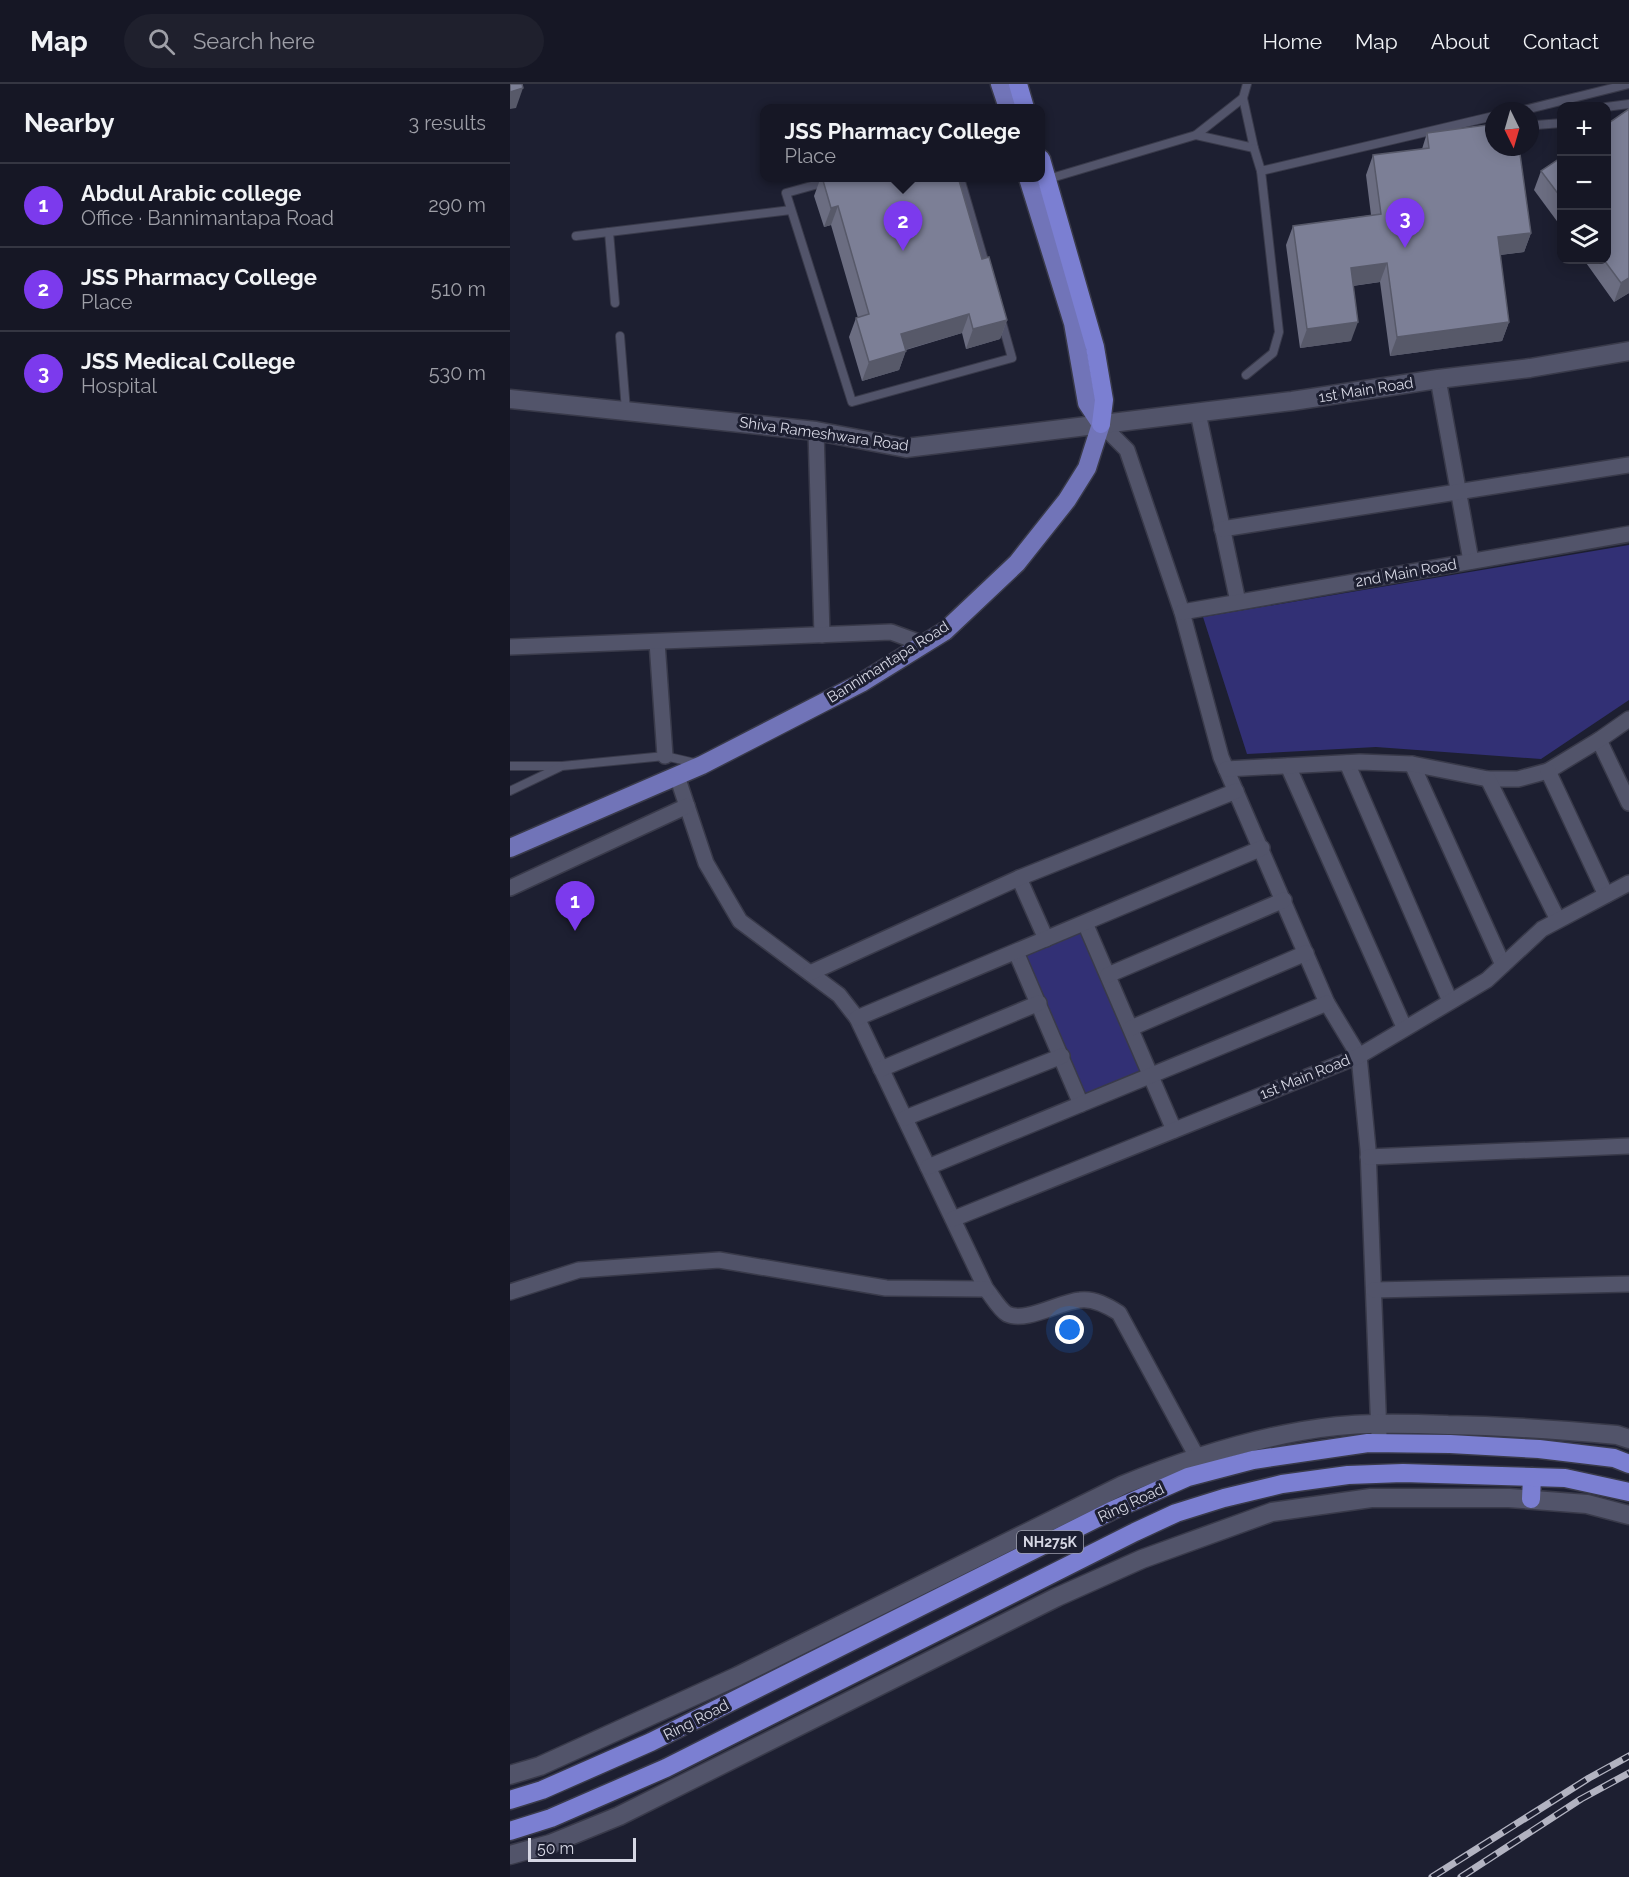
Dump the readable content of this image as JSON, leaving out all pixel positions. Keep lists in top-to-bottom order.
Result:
{
  "streets": {
    "highway": ["Bannimantapa Road", "Ring Road", "NH275K"],
    "street": ["1st Main Road", "Shiva Rameshwara Road", "2nd Main Road"]
  },
  "crossings": [
    ["1st Main Road", "Shiva Rameshwara Road"],
    ["1st Main Road", "Bannimantapa Road"],
    ["Shiva Rameshwara Road", "Bannimantapa Road"]
  ],
  "scale_bar": "50 m",
  "north": "bottom",
  "page": {
    "header": "Map",
    "search": "Search here",
    "nav": [
      "Home",
      "Map",
      "About",
      "Contact"
    ],
    "heading": ["Nearby", "3 results"],
    "map_buttons": ["+", "−"],
    "popup": ["JSS Pharmacy College", "Place"],
    "list": [
      {
        "mark": "1",
        "name": "Abdul Arabic college",
        "note": "Office · Bannimantapa Road",
        "value": "290 m"
      },
      {
        "mark": "2",
        "name": "JSS Pharmacy College",
        "note": "Place",
        "value": "510 m"
      },
      {
        "mark": "3",
        "name": "JSS Medical College",
        "note": "Hospital",
        "value": "530 m"
      }
    ],
    "pins": ["3", "2", "1"],
    "scale": "50 m"
  }
}
